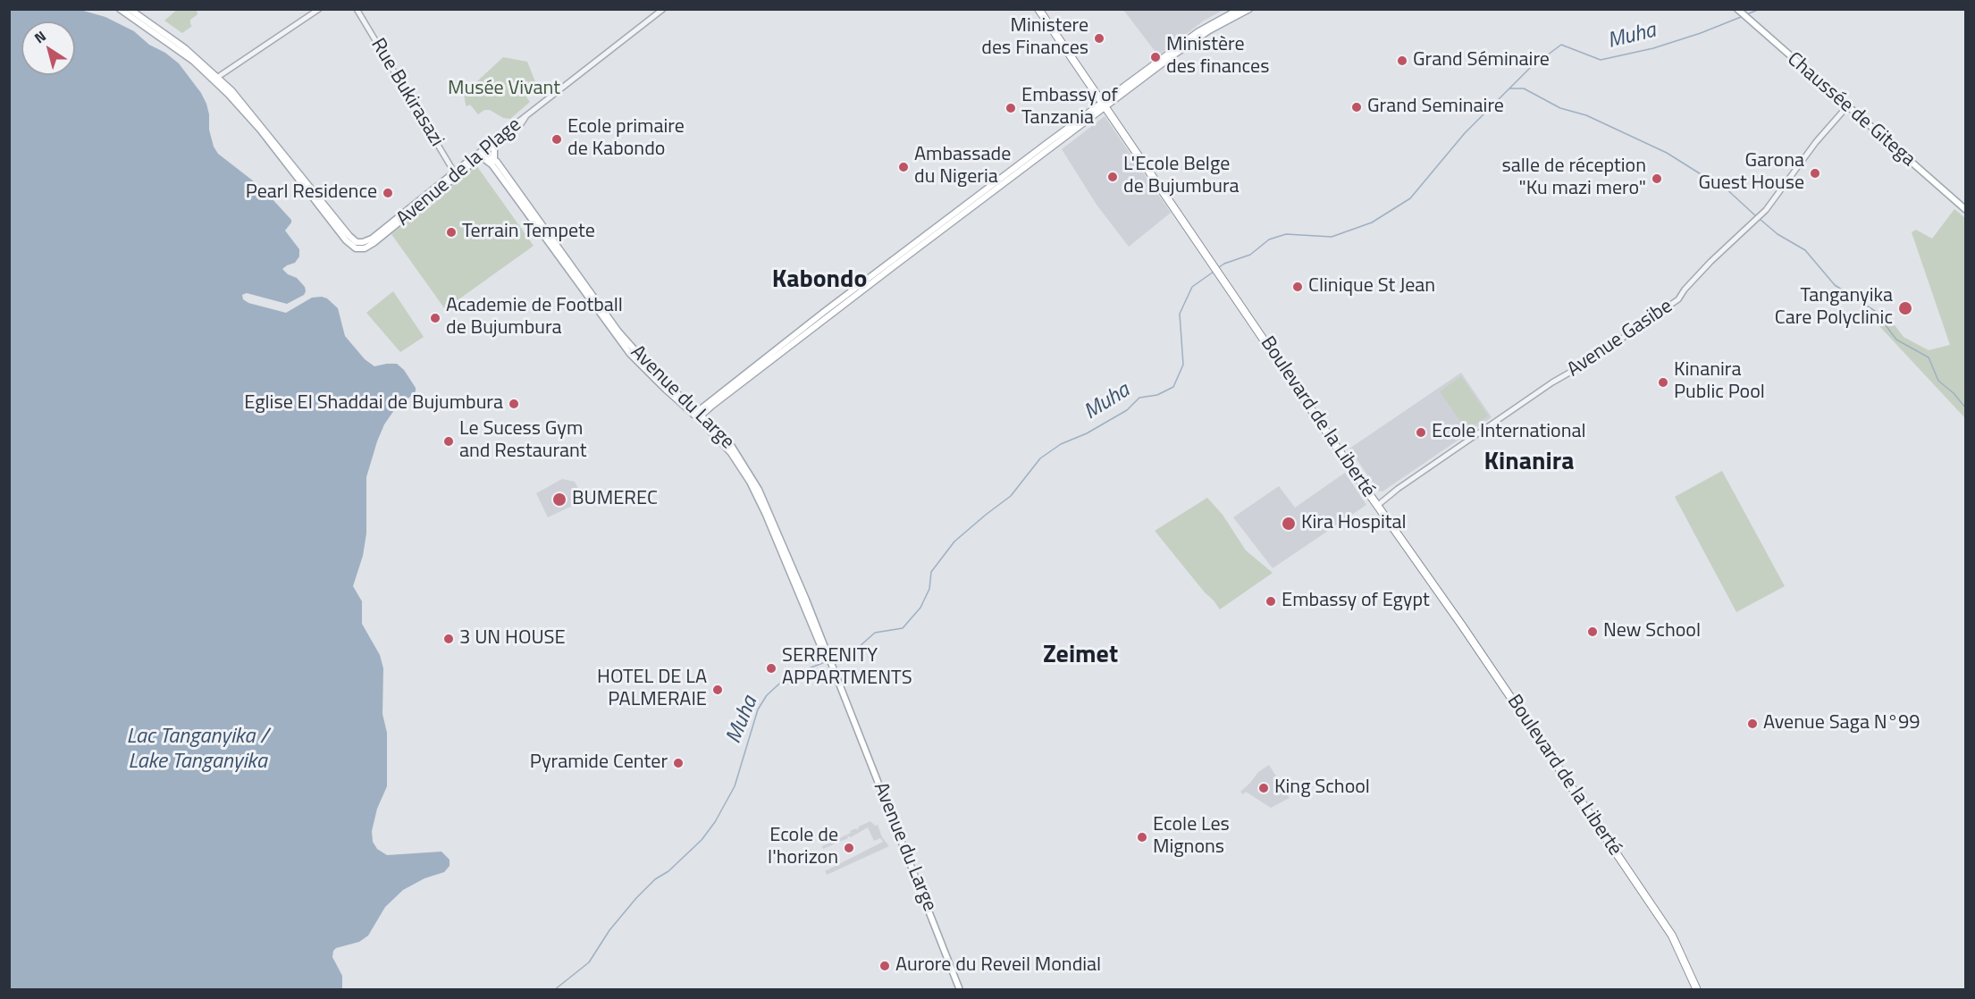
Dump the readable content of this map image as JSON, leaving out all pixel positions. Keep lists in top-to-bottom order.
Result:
{
  "streets": {
    "highway": ["Boulevard de la Liberté"],
    "main road": ["Chaussée de Gitega", "Avenue de la Plage", "Avenue du Large"],
    "street": ["Rue Bukirasazi", "Avenue Gasibe"]
  },
  "crossings": [
    ["Rue Bukirasazi", "Avenue de la Plage"],
    ["Chaussée de Gitega", "Avenue Gasibe"],
    ["Avenue de la Plage", "Avenue du Large"],
    ["Avenue Gasibe", "Boulevard de la Liberté"]
  ],
  "districts": ["Kabondo", "Kinanira", "Zeimet"],
  "water": ["Muha", "Lac Tanganyika / Lake Tanganyika"],
  "parks": ["Musée Vivant"],
  "places": [
    "Ministere des Finances",
    "Ministère des finances",
    "Grand Séminaire",
    "Grand Seminaire",
    "Embassy of Tanzania",
    "Ecole primaire de Kabondo",
    "Ambassade du Nigeria",
    "Garona Guest House",
    "L'Ecole Belge de Bujumbura",
    "salle de réception \"Ku mazi mero\"",
    "Pearl Residence",
    "Terrain Tempete",
    "Clinique St Jean",
    "Tanganyika Care Polyclinic",
    "Academie de Football de Bujumbura",
    "Kinanira Public Pool",
    "Eglise El Shaddai de Bujumbura",
    "Ecole International",
    "Le Sucess Gym and Restaurant",
    "BUMEREC",
    "Kira Hospital",
    "Embassy of Egypt",
    "New School",
    "3 UN HOUSE",
    "SERRENITY APPARTMENTS",
    "HOTEL DE LA PALMERAIE",
    "Avenue Saga N°99",
    "Pyramide Center",
    "King School",
    "Ecole Les Mignons",
    "Ecole de l'horizon",
    "Aurore du Reveil Mondial"
  ],
  "north": "top left"
}
